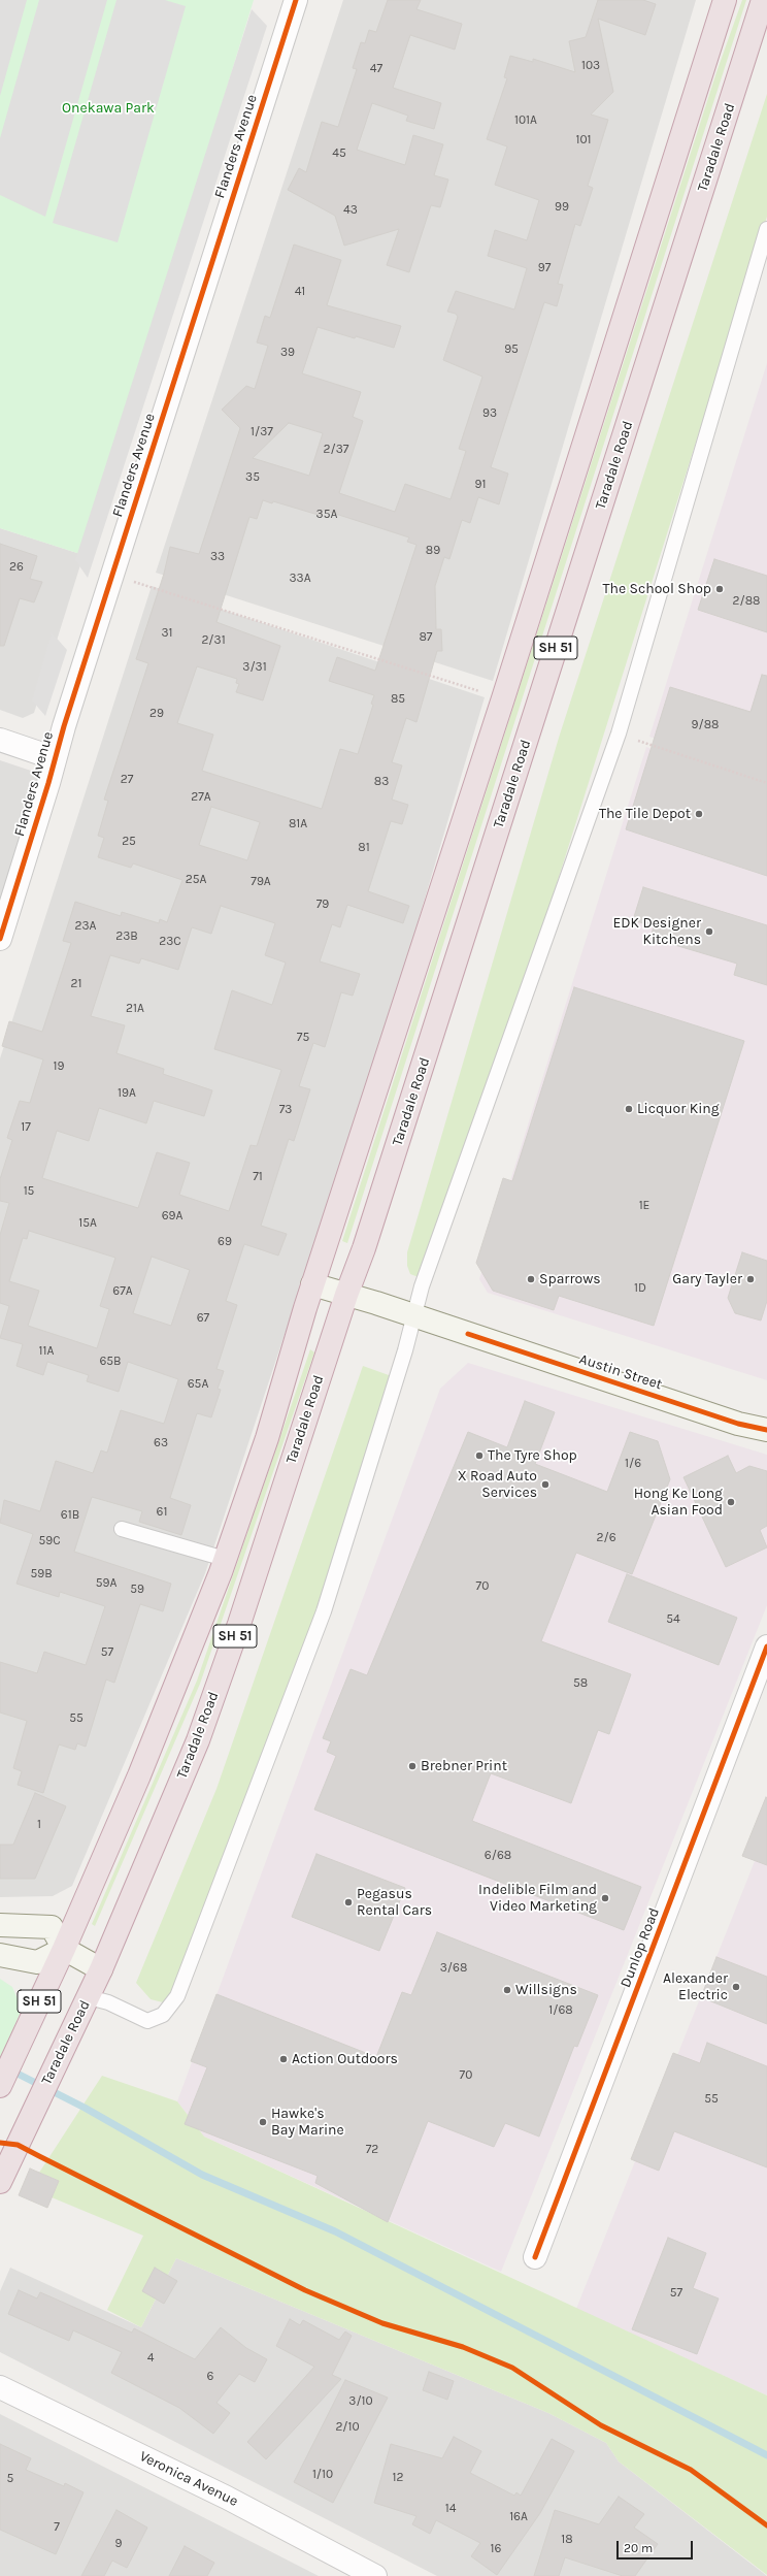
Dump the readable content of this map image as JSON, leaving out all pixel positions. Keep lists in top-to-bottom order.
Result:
{
  "streets": {
    "highway": ["Taradale Road", "SH 51"],
    "main road": ["Austin Street"],
    "street": ["Flanders Avenue", "Dunlop Road", "Veronica Avenue"]
  },
  "crossings": [
    ["Taradale Road", "Austin Street"],
    ["SH 51", "Austin Street"]
  ],
  "parks": ["Onekawa Park"],
  "places": [
    "The School Shop",
    "The Tile Depot",
    "EDK Designer Kitchens",
    "Licquor King",
    "Sparrows",
    "Gary Tayler",
    "The Tyre Shop",
    "X Road Auto Services",
    "Hong Ke Long Asian Food",
    "Brebner Print",
    "Indelible Film and Video Marketing",
    "Pegasus Rental Cars",
    "Alexander Electric",
    "Willsigns",
    "Action Outdoors",
    "Hawke's Bay Marine"
  ],
  "house_numbers": [
    "103",
    "47",
    "101A",
    "101",
    "45",
    "99",
    "43",
    "97",
    "41",
    "95",
    "39",
    "93",
    "1/37",
    "2/37",
    "35",
    "91",
    "35A",
    "89",
    "33",
    "26",
    "33A",
    "2/88",
    "31",
    "87",
    "2/31",
    "3/31",
    "85",
    "29",
    "9/88",
    "27",
    "83",
    "27A",
    "81A",
    "25",
    "81",
    "25A",
    "79A",
    "79",
    "23A",
    "23B",
    "23C",
    "21",
    "21A",
    "75",
    "19",
    "19A",
    "73",
    "17",
    "71",
    "15",
    "1E",
    "69A",
    "15A",
    "69",
    "1D",
    "67A",
    "67",
    "11A",
    "65B",
    "65A",
    "63",
    "1/6",
    "61",
    "61B",
    "2/6",
    "59C",
    "59B",
    "59A",
    "70",
    "59",
    "54",
    "57",
    "58",
    "55",
    "1",
    "6/68",
    "3/68",
    "1/68",
    "70",
    "55",
    "72",
    "57",
    "4",
    "6",
    "3/10",
    "2/10",
    "1/10",
    "12",
    "5",
    "14",
    "16A",
    "7",
    "18",
    "9",
    "16"
  ],
  "scale_bar": "20 m"
}
